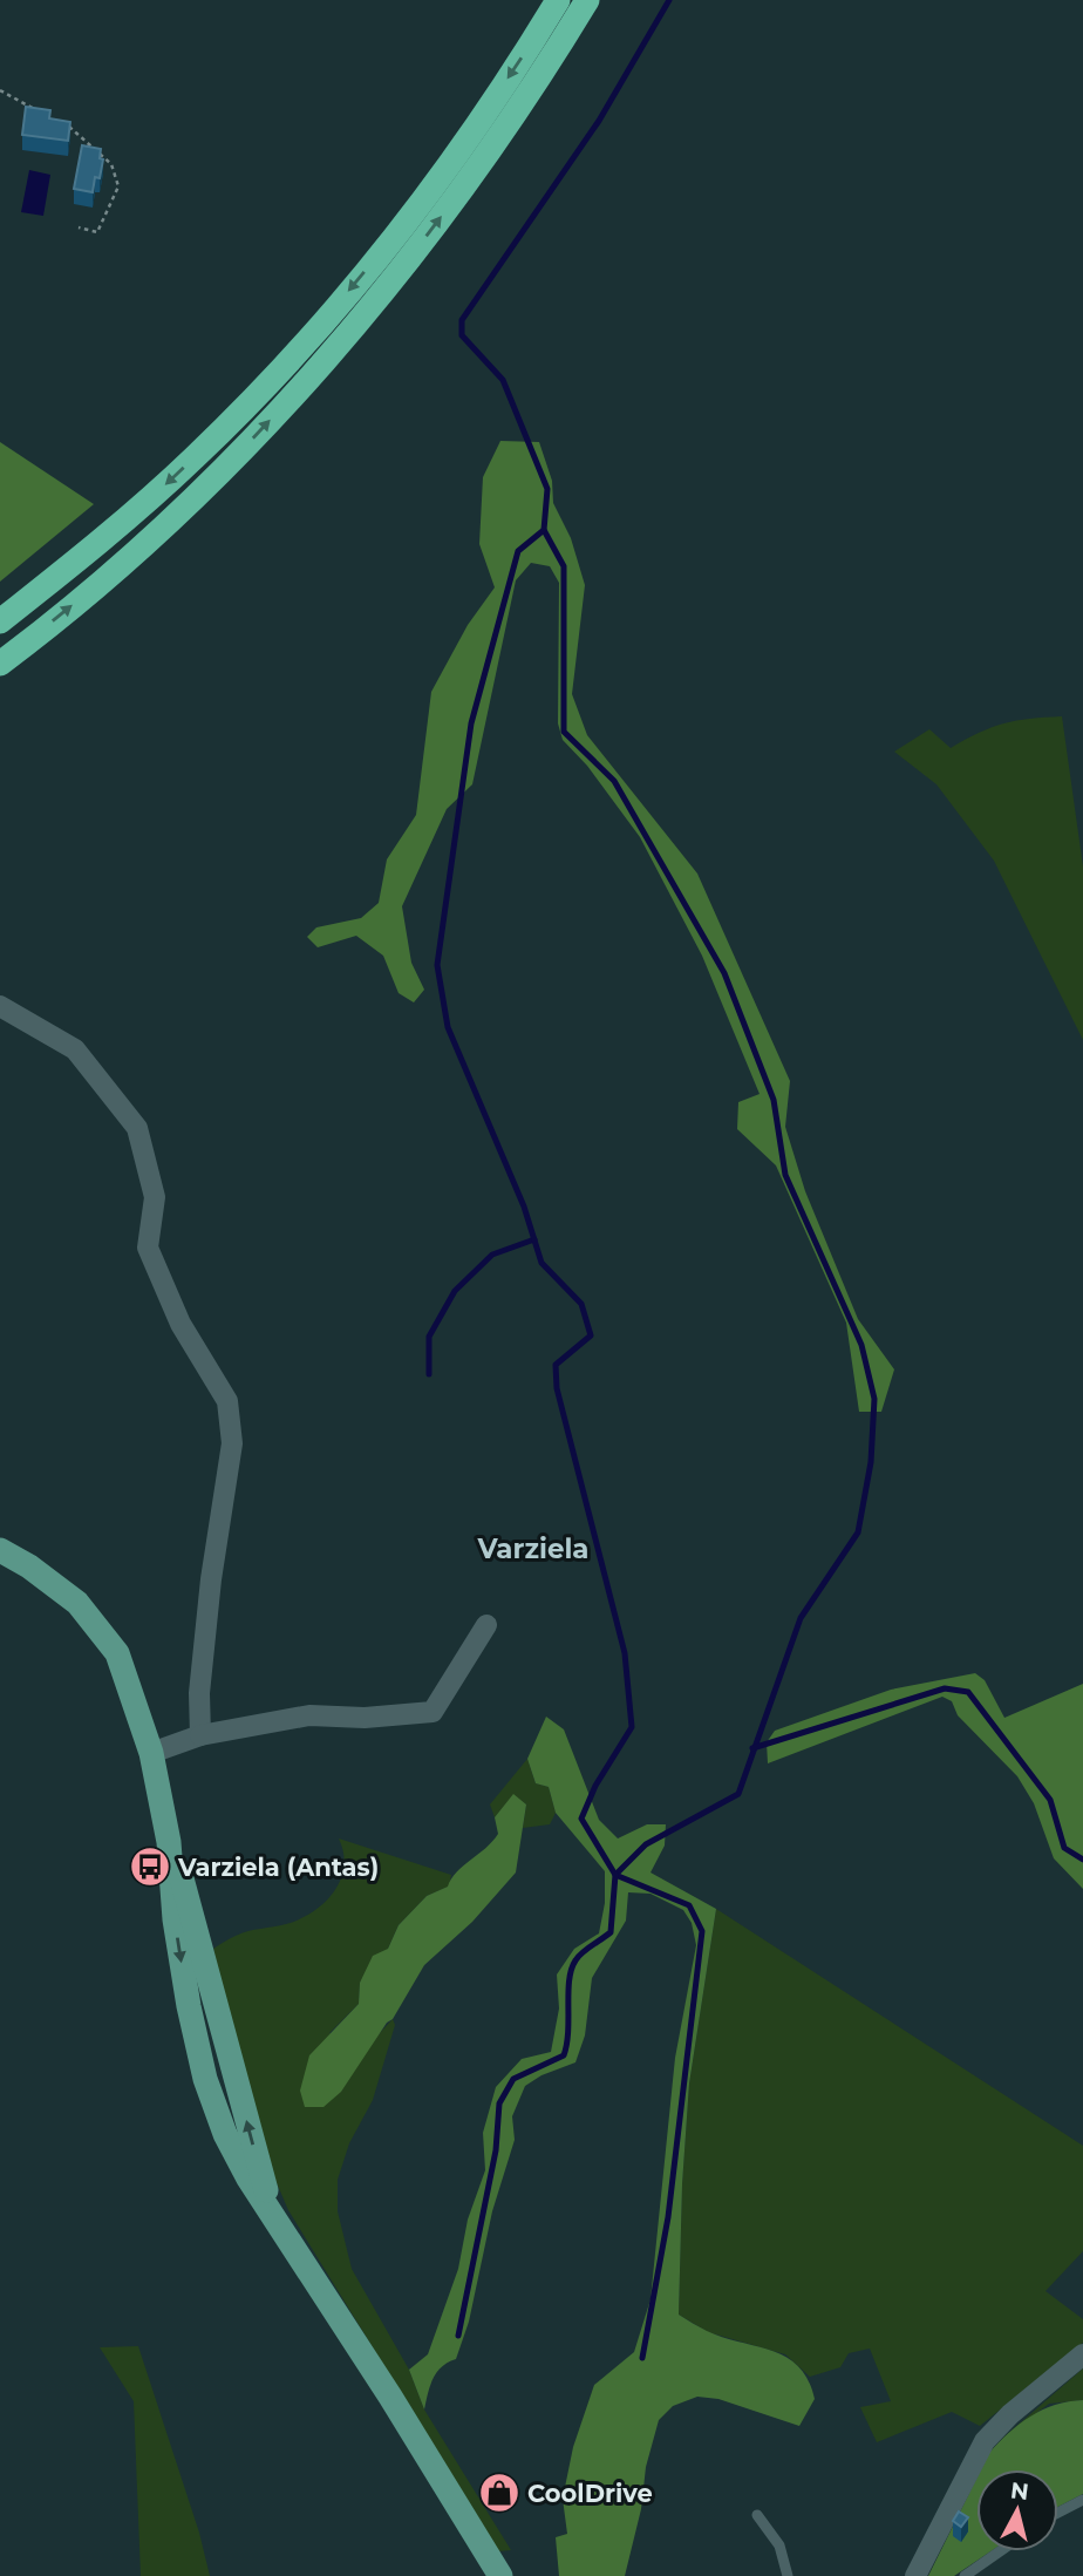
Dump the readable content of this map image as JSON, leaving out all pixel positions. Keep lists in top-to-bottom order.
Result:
{
  "districts": ["Varziela"],
  "places": {
    "bus stop": ["Varziela (Antas)"],
    "shop": ["CoolDrive"]
  },
  "north": "top"
}
